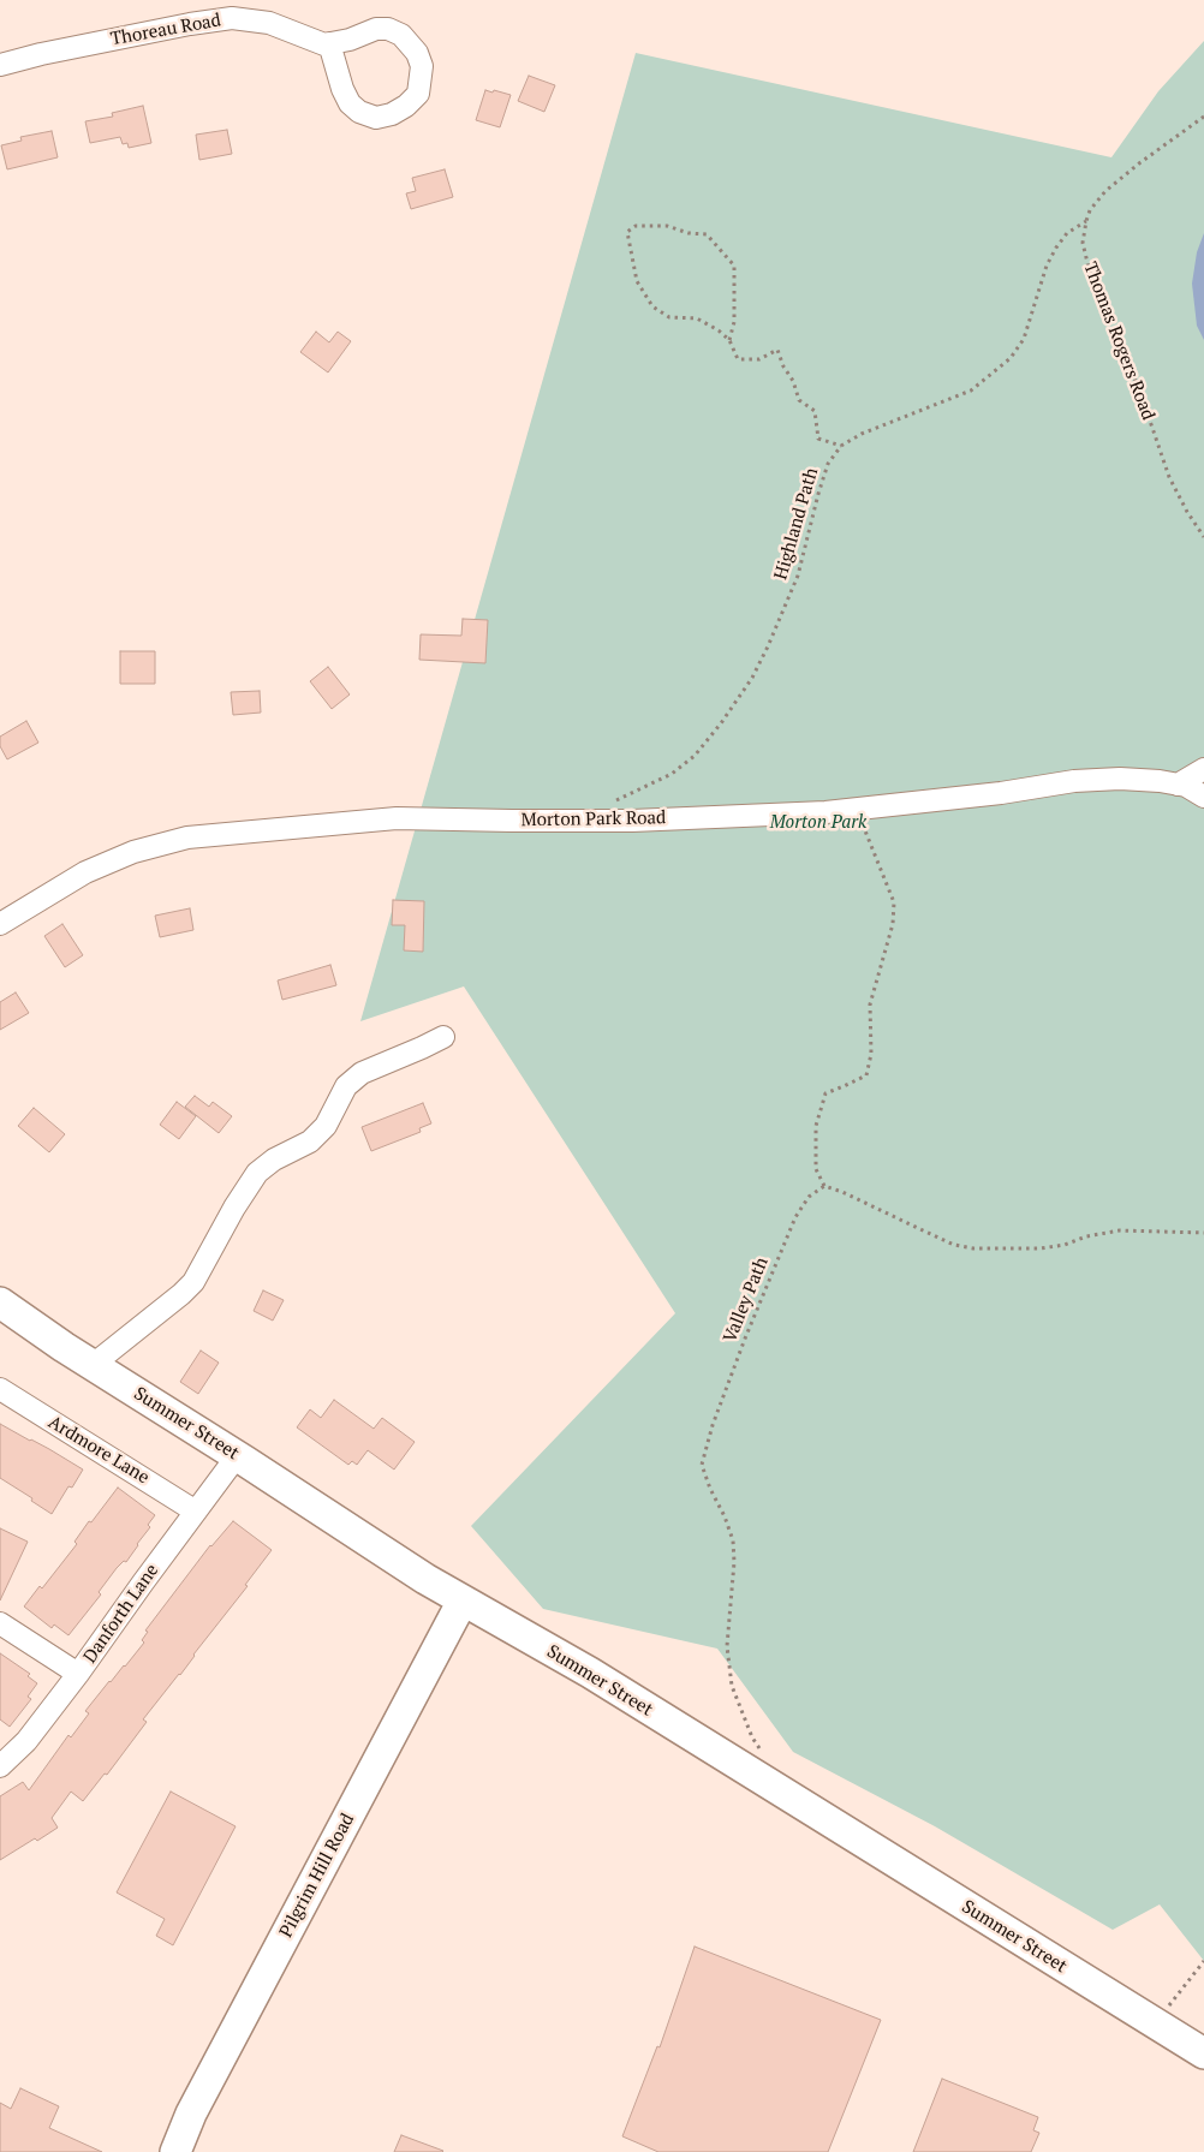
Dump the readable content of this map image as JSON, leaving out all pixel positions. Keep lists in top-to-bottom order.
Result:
{
  "streets": {
    "main road": ["Summer Street", "Pilgrim Hill Road"],
    "street": [
      "Thoreau Road",
      "Morton Park Road",
      "Ardmore Lane",
      "Danforth Lane"
    ],
    "path": ["Thomas Rogers Road", "Highland Path", "Valley Path"]
  },
  "crossings": [
    ["Summer Street", "Danforth Lane"],
    ["Summer Street", "Pilgrim Hill Road"],
    ["Ardmore Lane", "Danforth Lane"]
  ],
  "parks": ["Morton Park"]
}
